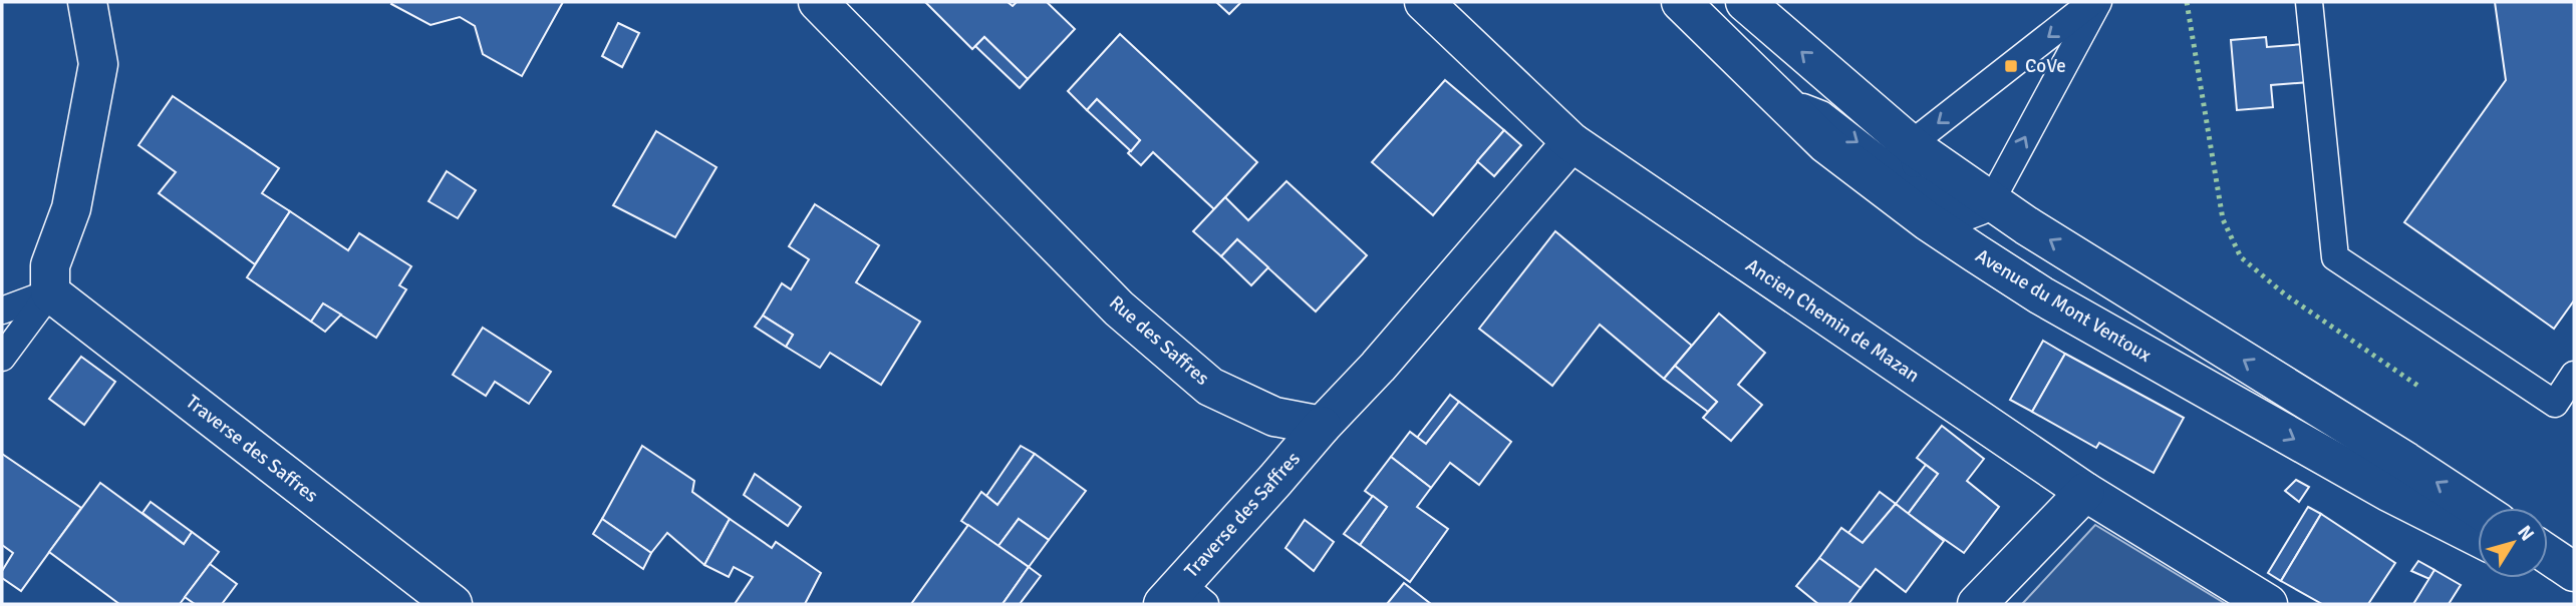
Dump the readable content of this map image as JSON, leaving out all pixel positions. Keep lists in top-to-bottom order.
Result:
{
  "streets": {
    "street": [
      "Avenue du Mont Ventoux",
      "Ancien Chemin de Mazan",
      "Rue des Saffres",
      "Traverse des Saffres"
    ]
  },
  "crossings": [
    ["Rue des Saffres", "Traverse des Saffres"]
  ],
  "places": {
    "transit": ["CoVe"]
  },
  "north": "top right"
}
